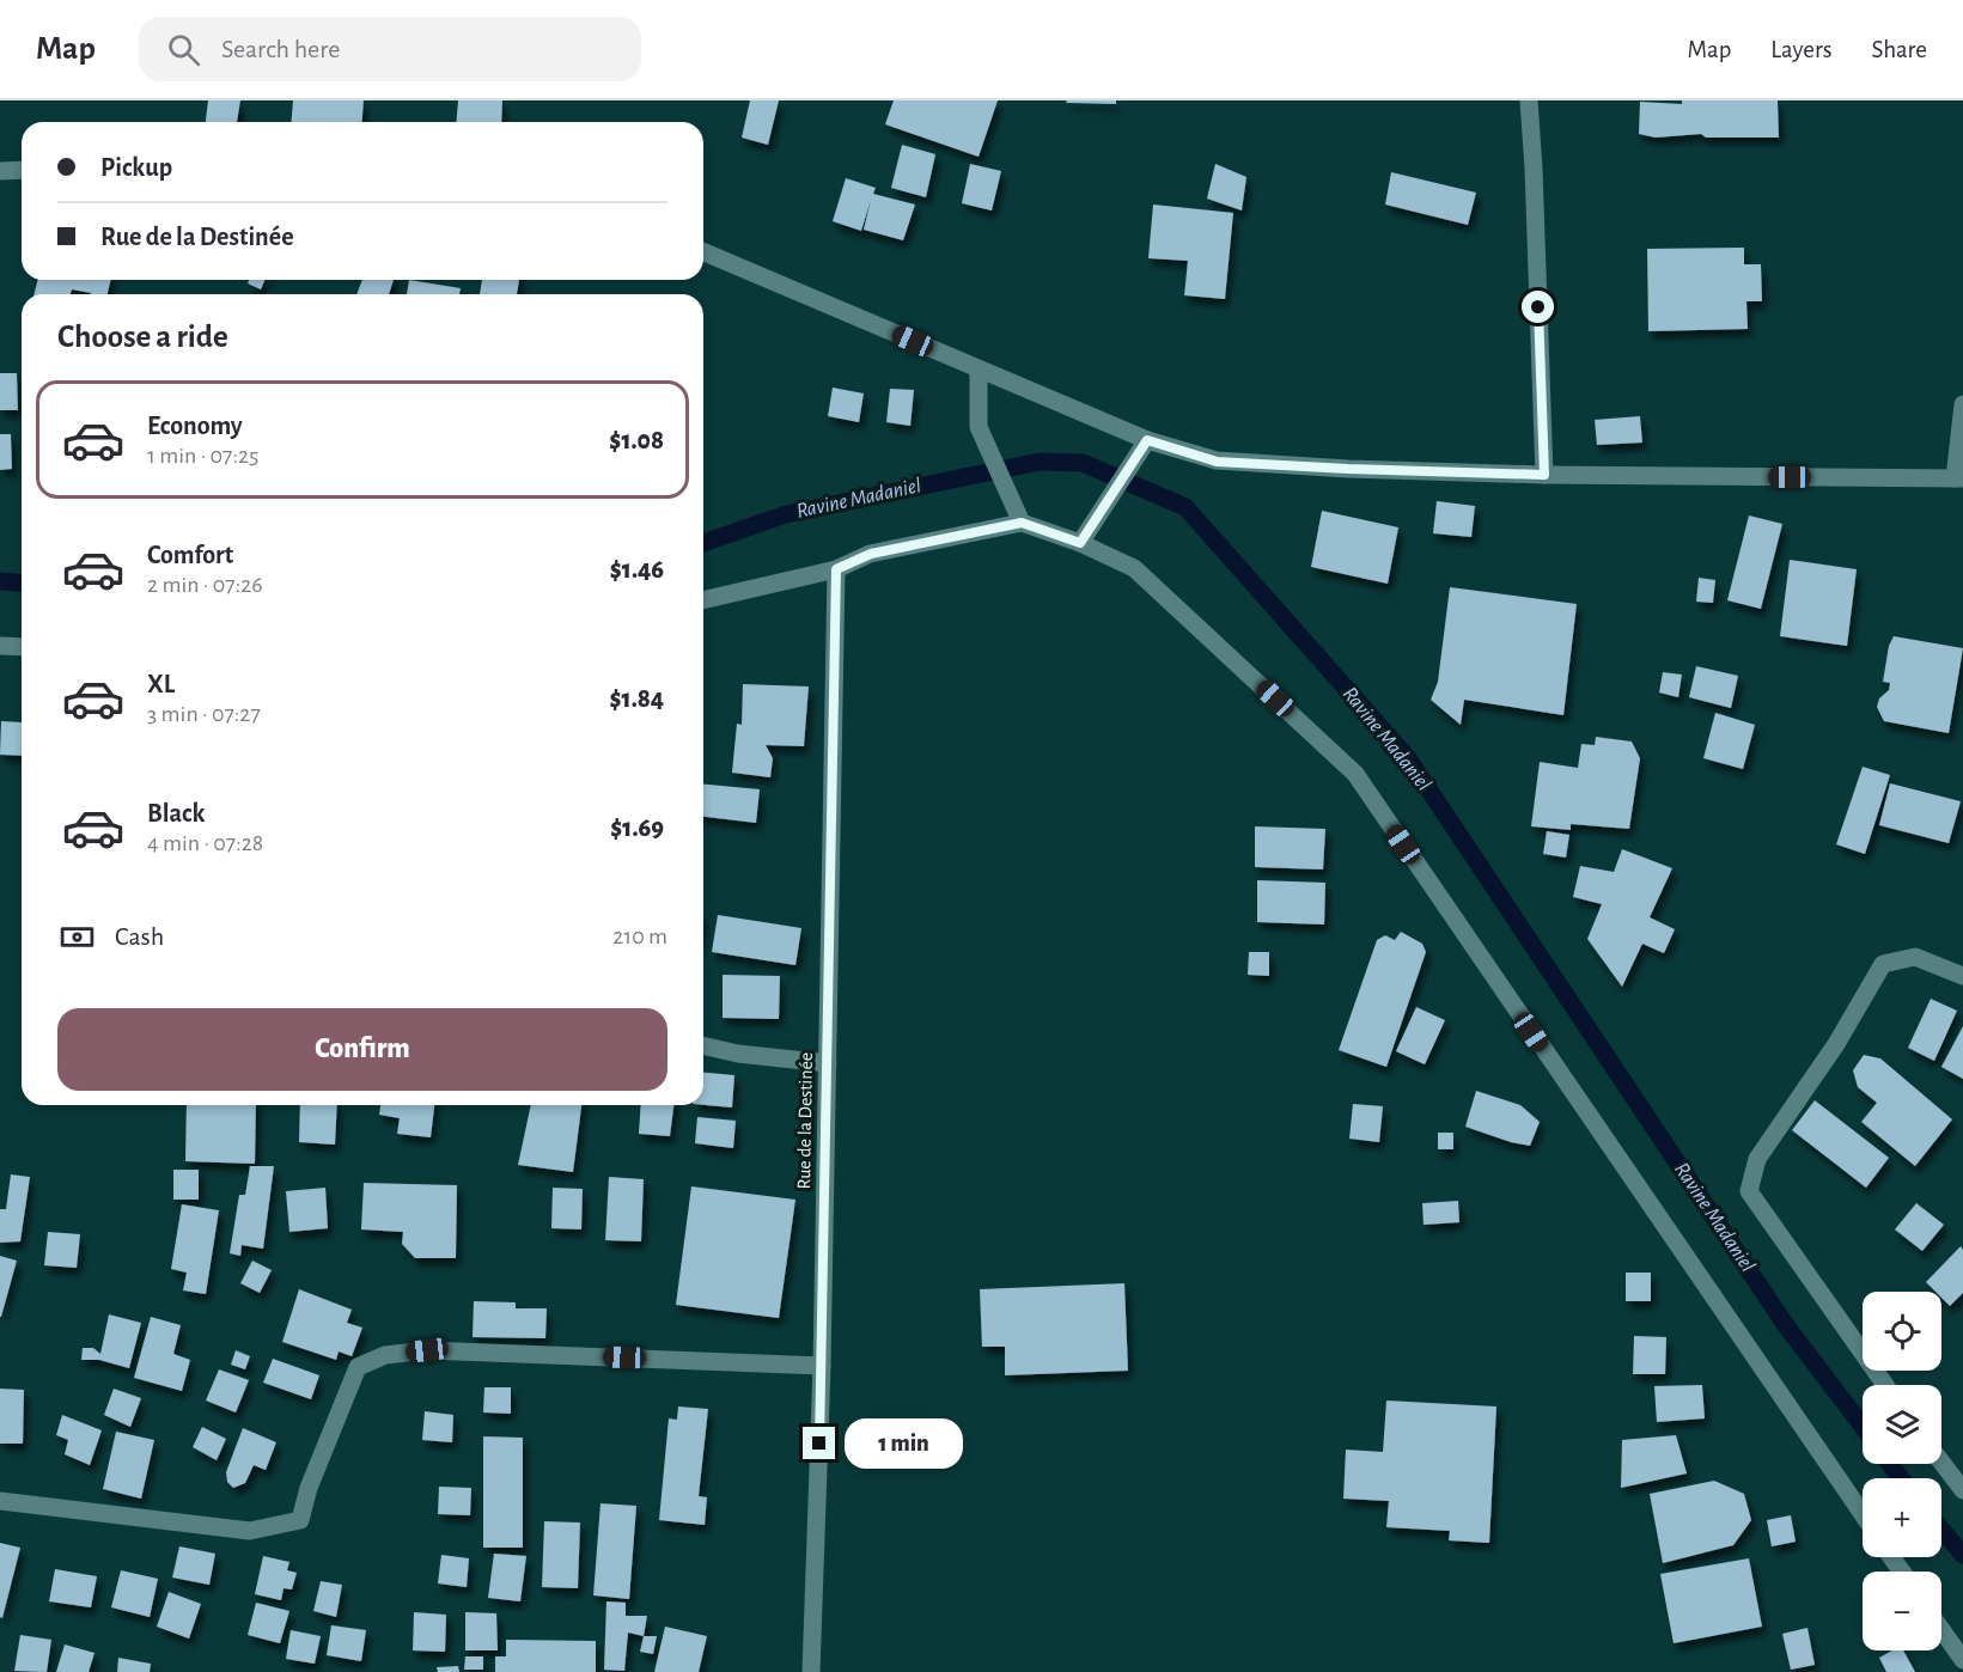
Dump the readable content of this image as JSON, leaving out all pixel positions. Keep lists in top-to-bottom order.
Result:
{
  "streets": {
    "street": ["Rue de la Destinée"]
  },
  "water": ["Ravine Madaniel"],
  "page": {
    "header": "Map",
    "search": "Search here",
    "nav": ["Map", "Layers", "Share"],
    "banner": ["Pickup", "Rue de la Destinée"],
    "heading": "Choose a ride",
    "list": [
      {
        "name": "Economy",
        "note": "1 min · 07:25",
        "value": "$1.08"
      },
      {
        "name": "Comfort",
        "note": "2 min · 07:26",
        "value": "$1.46"
      },
      {
        "name": "XL",
        "note": "3 min · 07:27",
        "value": "$1.84"
      },
      {
        "name": "Black",
        "note": "4 min · 07:28",
        "value": "$1.69"
      }
    ],
    "pay": ["Cash", "210 m"],
    "buttons": "Confirm",
    "map_buttons": ["+", "−"],
    "bubble": "1 min"
  }
}
